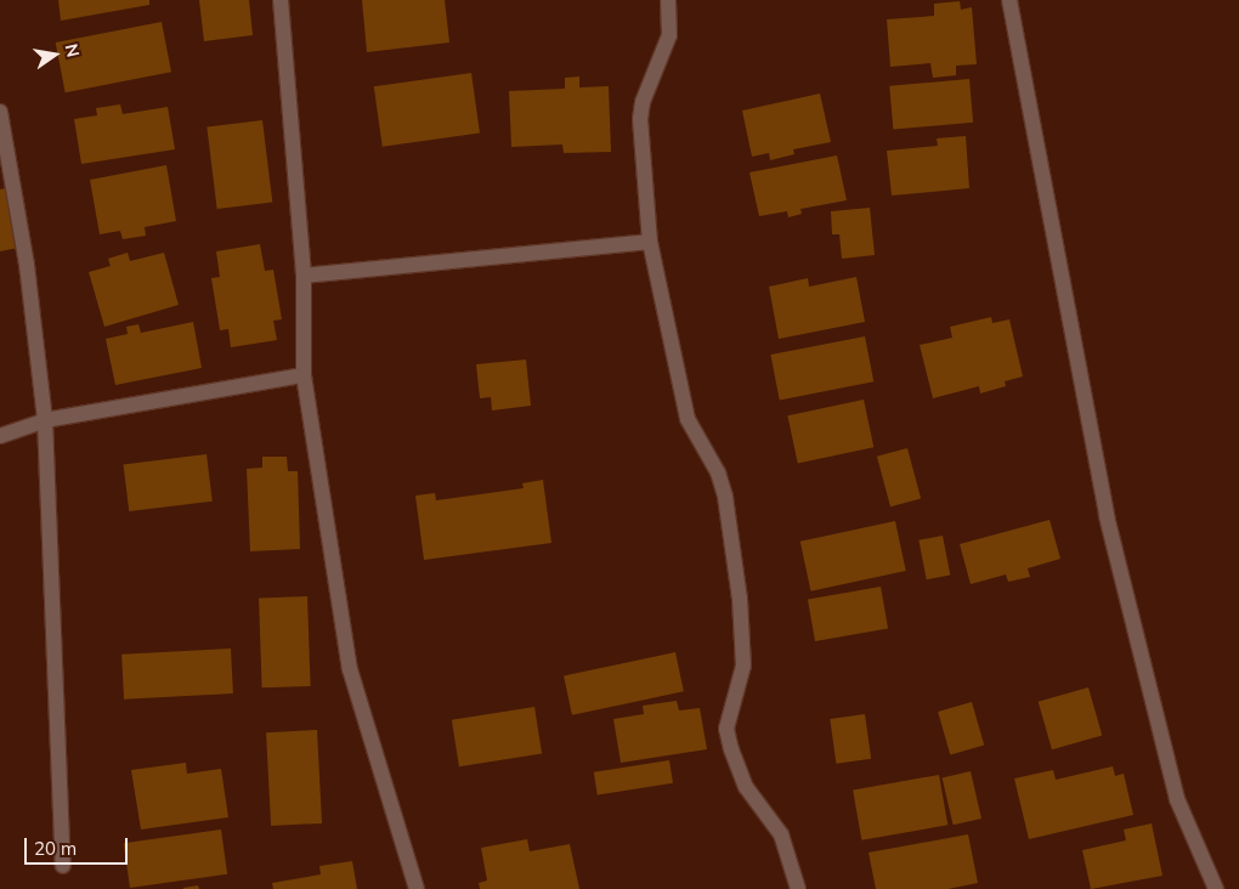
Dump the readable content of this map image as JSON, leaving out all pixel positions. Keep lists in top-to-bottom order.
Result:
{
  "scale_bar": "20 m",
  "north": "right"
}
